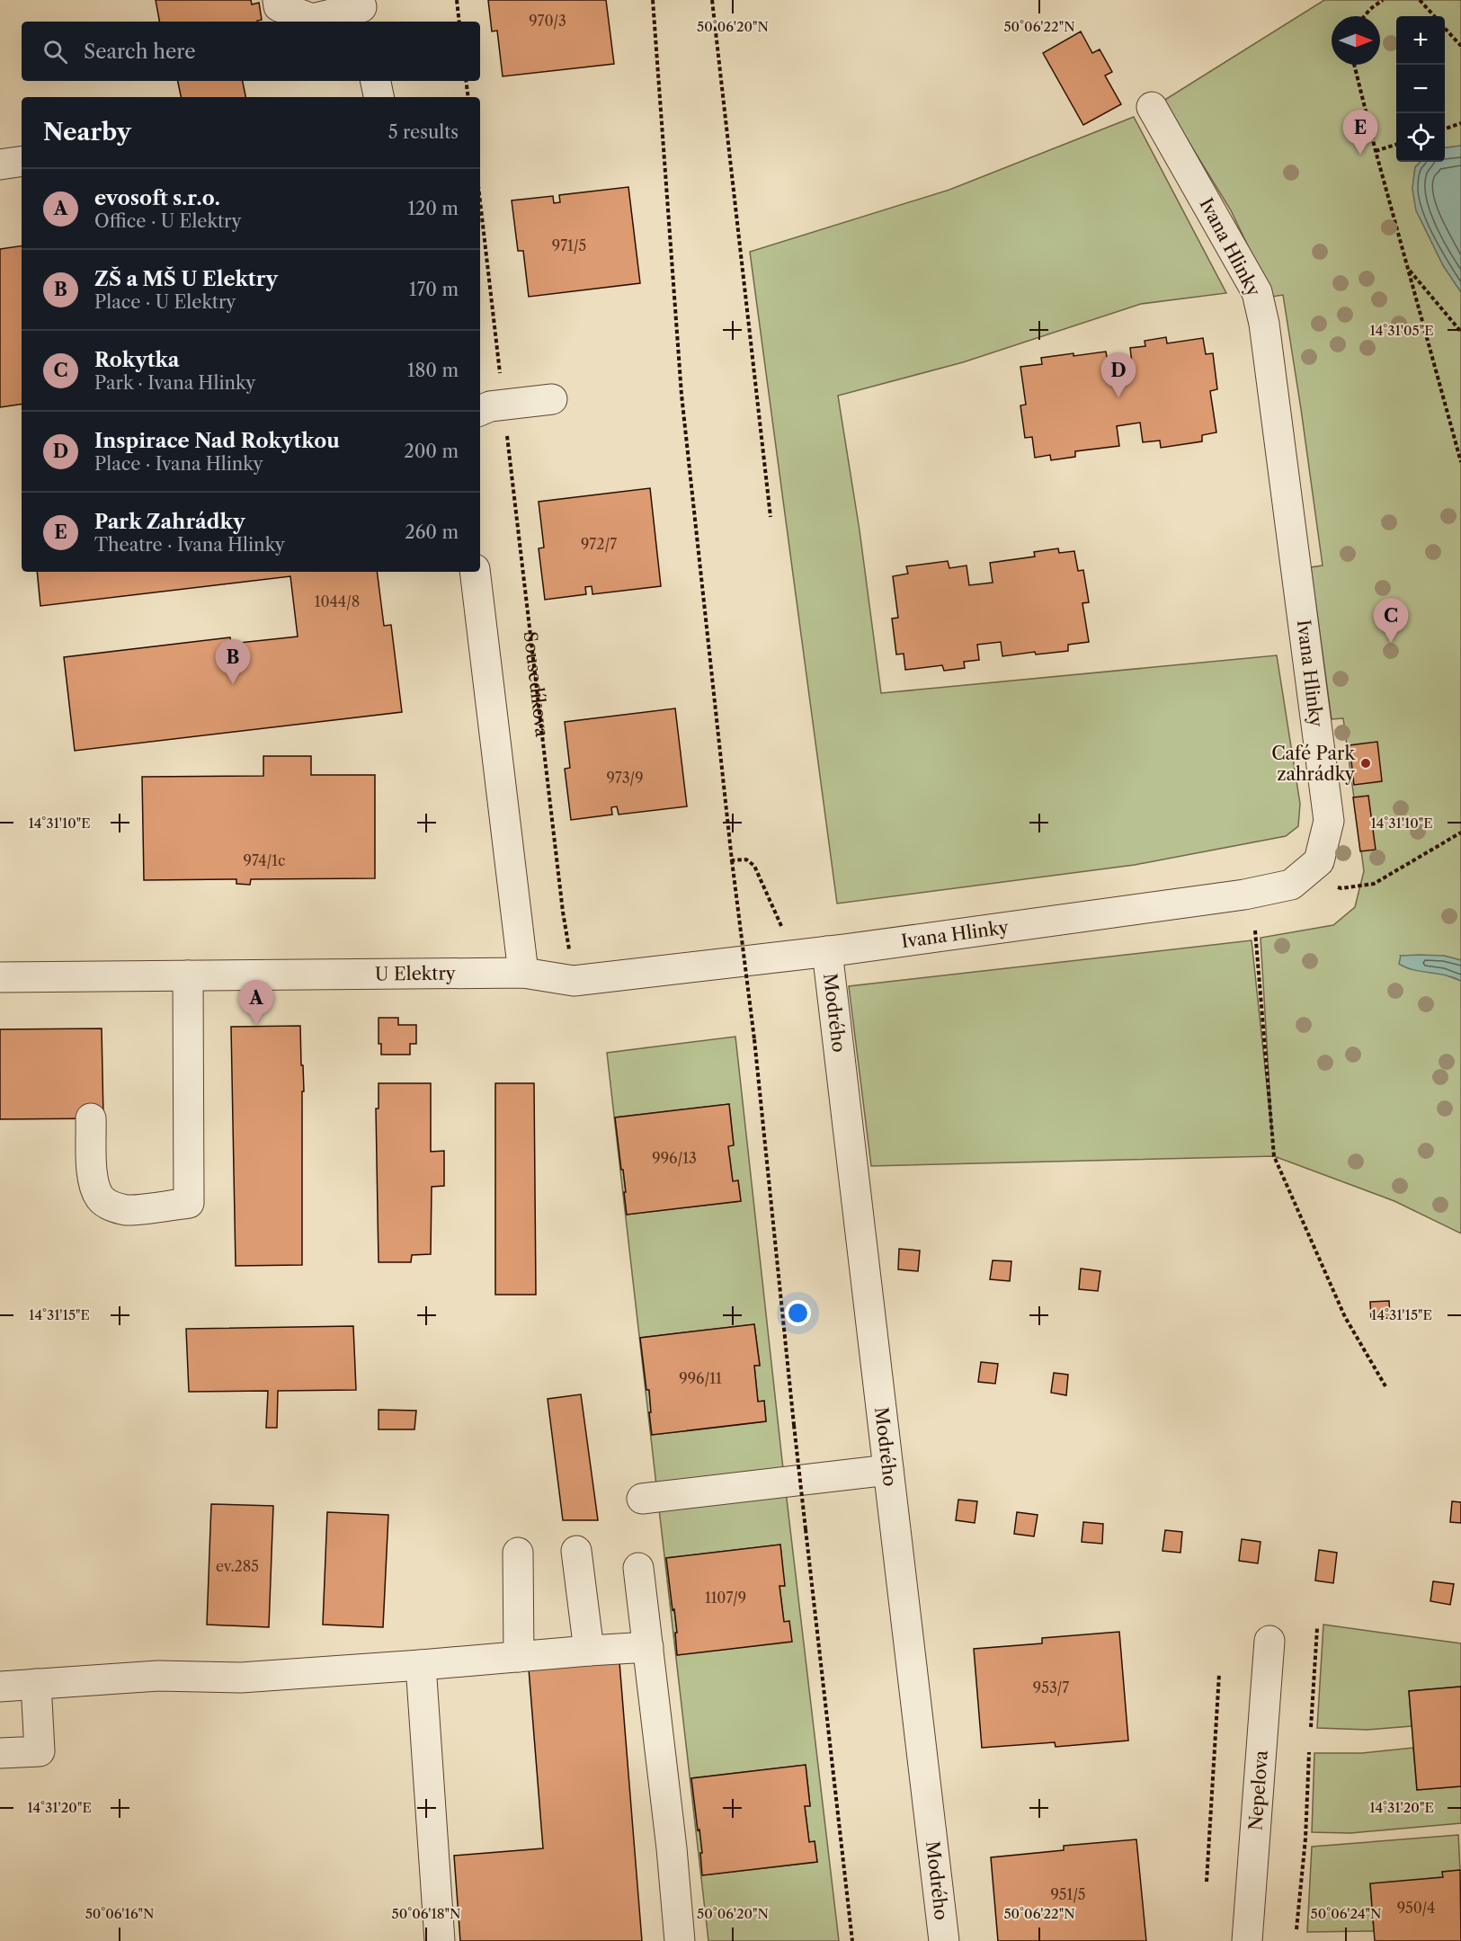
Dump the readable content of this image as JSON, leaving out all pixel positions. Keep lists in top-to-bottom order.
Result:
{
  "streets": {
    "street": [
      "Ivana Hlinky",
      "U Elektry",
      "Modrého",
      "Nepelova"
    ],
    "path": ["Sousedíkova"]
  },
  "crossings": [
    ["Ivana Hlinky", "U Elektry"],
    ["Ivana Hlinky", "Modrého"],
    ["U Elektry", "Modrého"]
  ],
  "places": ["Café Park zahrádky"],
  "house_numbers": [
    "970/3",
    "971/5",
    "972/7",
    "1044/8",
    "973/9",
    "974/1c",
    "996/13",
    "996/11",
    "ev.285",
    "1107/9",
    "953/7",
    "951/5",
    "950/4"
  ],
  "north": "right",
  "page": {
    "map_buttons": ["+", "−"],
    "search": "Search here",
    "heading": ["Nearby", "5 results"],
    "pins": [
      "E",
      "D",
      "C",
      "B",
      "A"
    ],
    "list": [
      {
        "mark": "A",
        "name": "evosoft s.r.o.",
        "note": "Office · U Elektry",
        "value": "120 m"
      },
      {
        "mark": "B",
        "name": "ZŠ a MŠ U Elektry",
        "note": "Place · U Elektry",
        "value": "170 m"
      },
      {
        "mark": "C",
        "name": "Rokytka",
        "note": "Park · Ivana Hlinky",
        "value": "180 m"
      },
      {
        "mark": "D",
        "name": "Inspirace Nad Rokytkou",
        "note": "Place · Ivana Hlinky",
        "value": "200 m"
      },
      {
        "mark": "E",
        "name": "Park Zahrádky",
        "note": "Theatre · Ivana Hlinky",
        "value": "260 m"
      }
    ]
  },
  "coordinates": [
    "50°06'20\"N",
    "50°06'22\"N",
    "14°31'05\"E",
    "14°31'10\"E",
    "14°31'15\"E",
    "14°31'20\"E",
    "50°06'16\"N",
    "50°06'18\"N",
    "50°06'24\"N"
  ]
}
